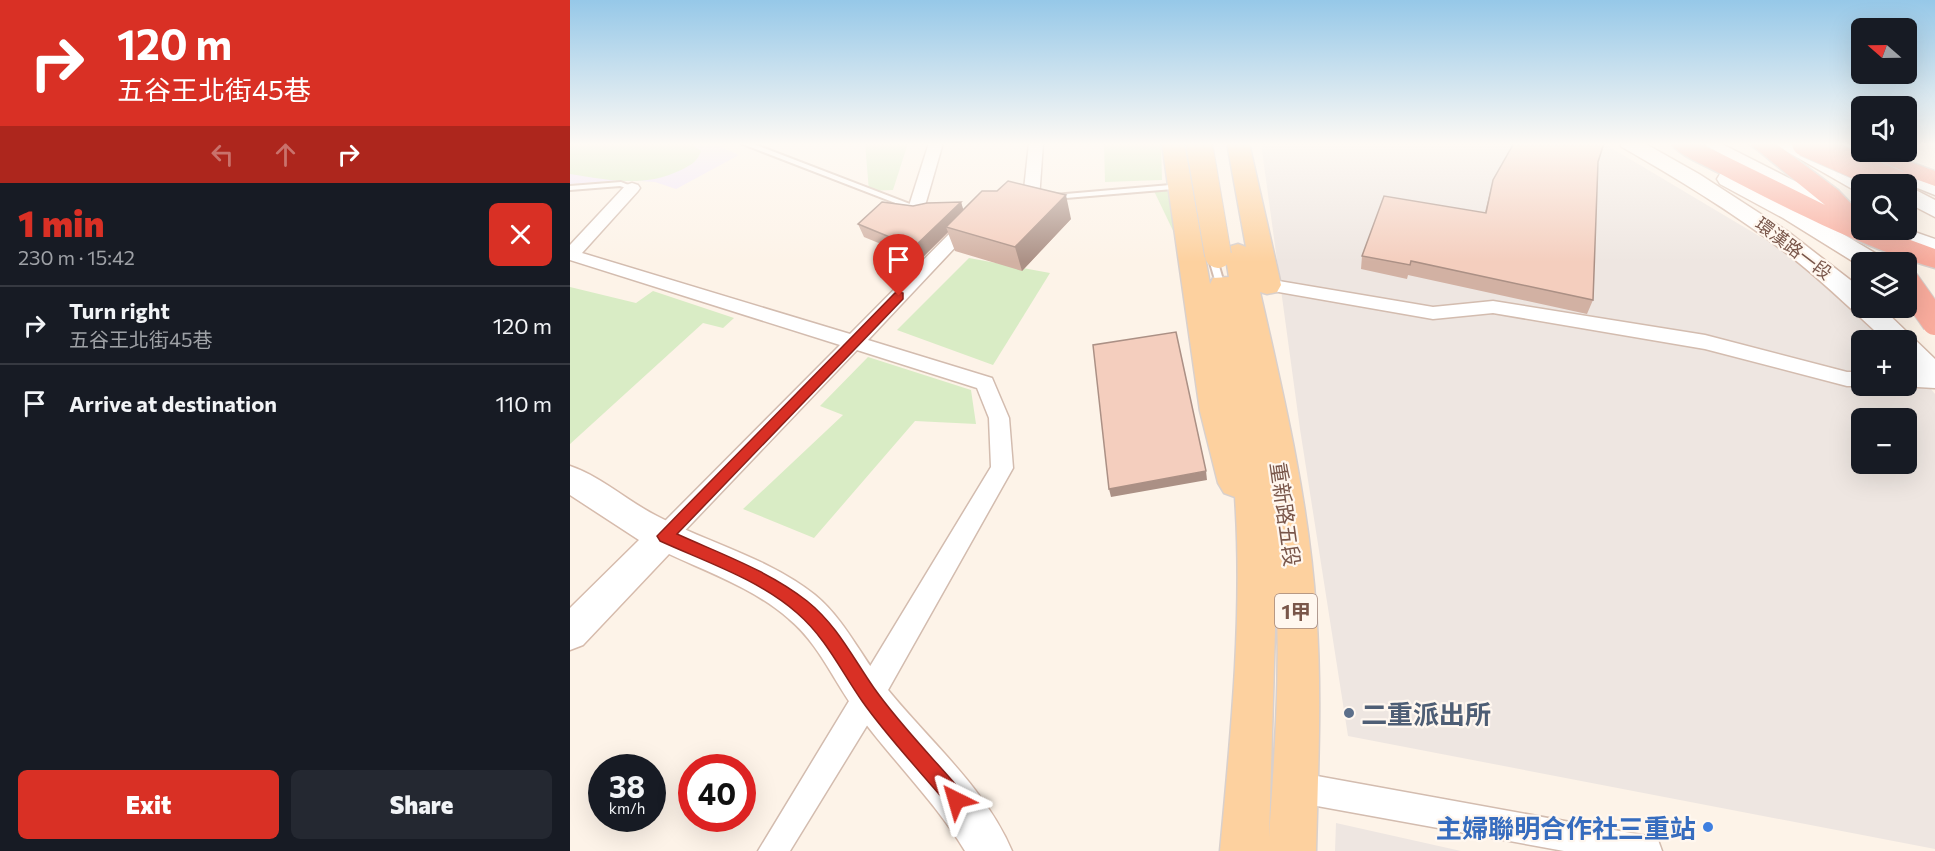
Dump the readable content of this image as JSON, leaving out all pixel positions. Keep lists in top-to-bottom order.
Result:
{
  "streets": {
    "main road": ["重新路五段", "1甲"],
    "street": ["環漢路一段"]
  },
  "crossings": [
    ["重新路五段", "1甲"]
  ],
  "places": ["二重派出所", "主婦聯明合作社三重站"],
  "north": "left",
  "page": {
    "turn": ["120 m", "五谷王北街45巷"],
    "map_buttons": ["+", "−"],
    "heading": ["1 min", "230 m · 15:42"],
    "list": [
      {
        "name": "Turn right",
        "note": "五谷王北街45巷",
        "value": "120 m"
      },
      {
        "name": "Arrive at destination",
        "value": "110 m"
      }
    ],
    "speed": "38 km/h",
    "limit": "40",
    "buttons": ["Exit", "Share"]
  }
}
